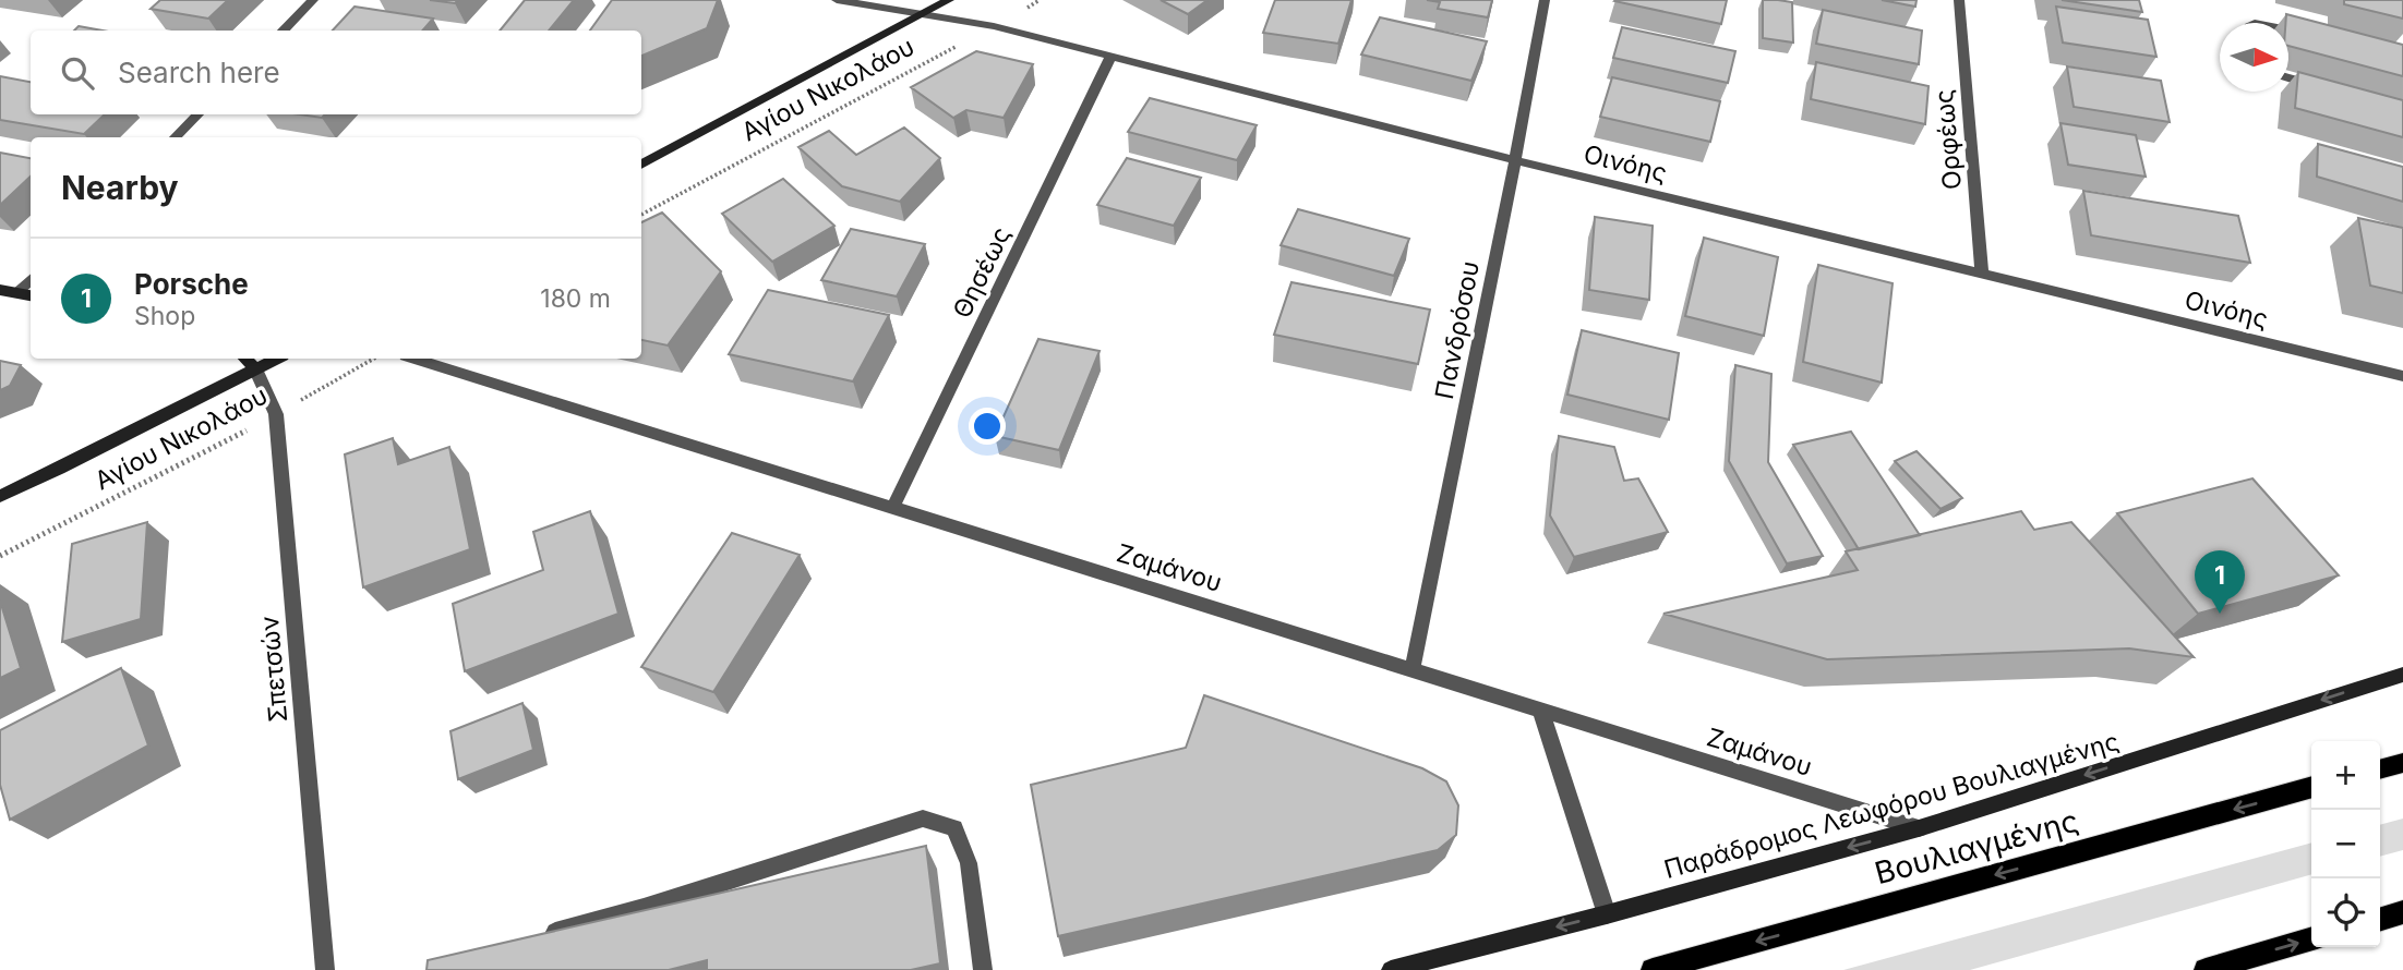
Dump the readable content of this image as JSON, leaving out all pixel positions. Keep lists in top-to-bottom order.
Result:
{
  "streets": {
    "main road": ["Βουλιαγμένης"],
    "street": [
      "Αγίου Νικολάου",
      "Ορφέως",
      "Οινόης",
      "Θησέως",
      "Πανδρόσου",
      "Ζαμάνου",
      "Σπετσών",
      "Παράδρομος Λεωφόρου Βουλιαγμένης"
    ]
  },
  "crossings": [
    ["Αγίου Νικολάου", "Οινόης"],
    ["Αγίου Νικολάου", "Σπετσών"],
    ["Ορφέως", "Οινόης"],
    ["Οινόης", "Θησέως"],
    ["Οινόης", "Πανδρόσου"],
    ["Θησέως", "Ζαμάνου"],
    ["Πανδρόσου", "Ζαμάνου"],
    ["Ζαμάνου", "Παράδρομος Λεωφόρου Βουλιαγμένης"]
  ],
  "one_way": ["Παράδρομος Λεωφόρου Βουλιαγμένης", "Βουλιαγμένης"],
  "north": "right",
  "page": {
    "search": "Search here",
    "heading": "Nearby",
    "list": [
      {
        "mark": "1",
        "name": "Porsche",
        "note": "Shop",
        "value": "180 m"
      }
    ],
    "pins": "1",
    "map_buttons": ["+", "−"]
  }
}
